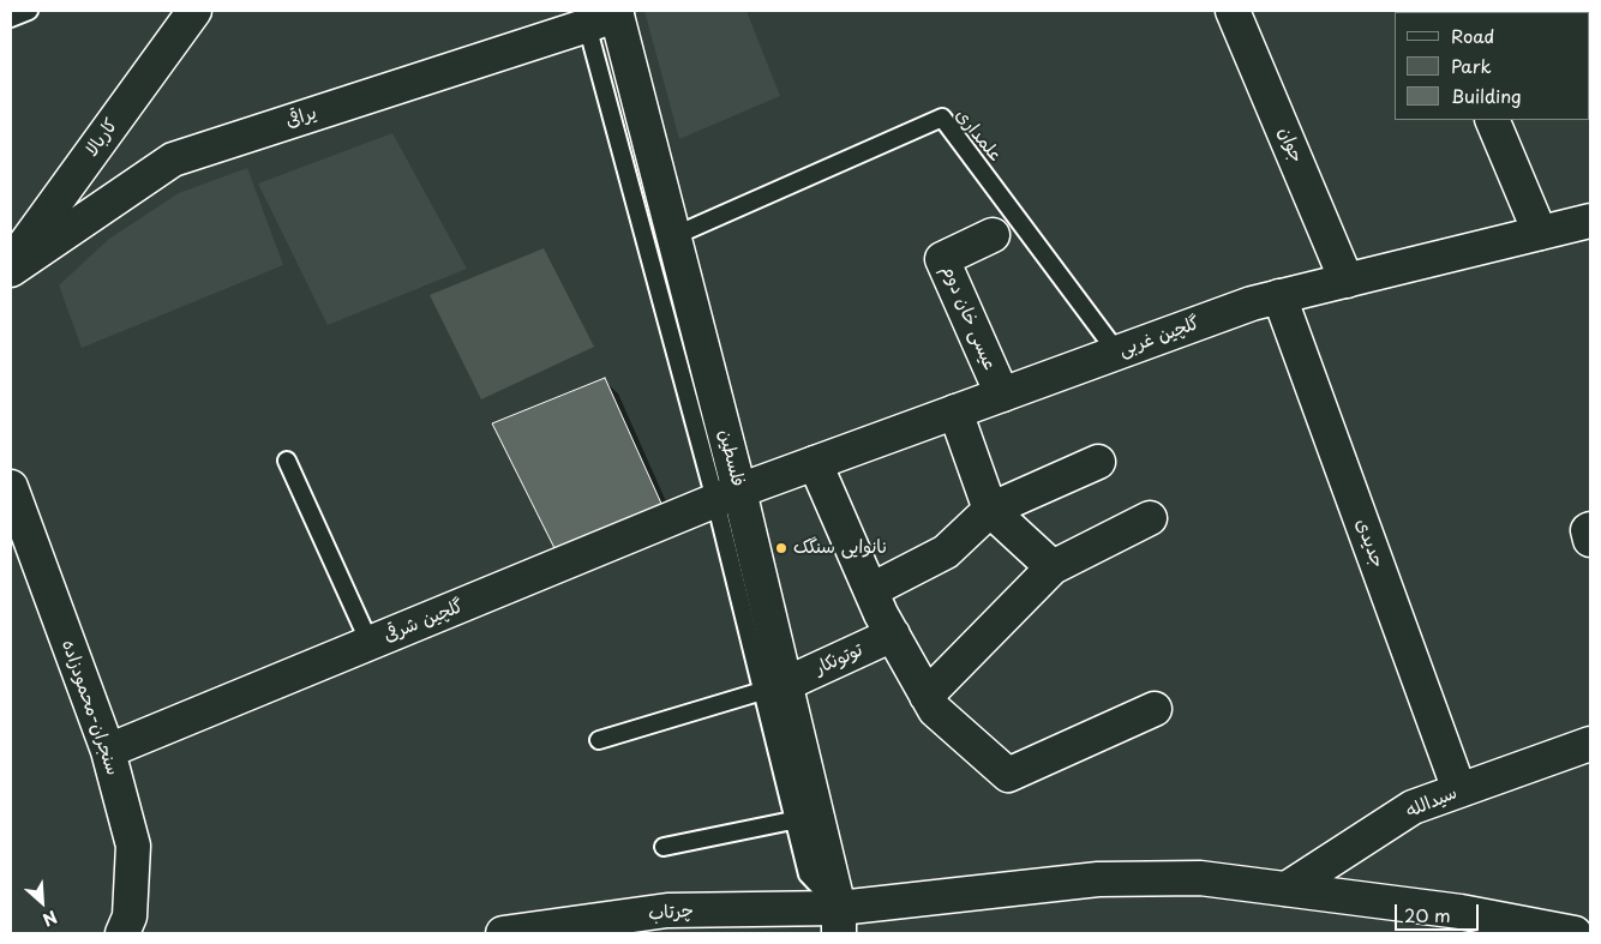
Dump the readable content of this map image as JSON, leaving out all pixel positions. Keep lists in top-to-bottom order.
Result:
{
  "streets": {
    "main road": [
      "یراقی",
      "کاربالا",
      "جوان",
      "عیسی خان دوم",
      "گلچین غربی",
      "فلسطین",
      "جدیدی",
      "گلچین شرقی",
      "توتونکار",
      "سنجران-محمودزاده",
      "سیدالله",
      "چرتاب"
    ],
    "lane": ["علمداری"]
  },
  "crossings": [
    ["یراقی", "فلسطین"],
    ["علمداری", "گلچین غربی"],
    ["علمداری", "فلسطین"],
    ["جوان", "گلچین غربی"],
    ["عیسی خان دوم", "گلچین غربی"],
    ["گلچین غربی", "فلسطین"],
    ["گلچین غربی", "جدیدی"],
    ["گلچین غربی", "گلچین شرقی"],
    ["فلسطین", "گلچین شرقی"],
    ["فلسطین", "توتونکار"],
    ["فلسطین", "چرتاب"],
    ["جدیدی", "سیدالله"],
    ["گلچین شرقی", "سنجران-محمودزاده"],
    ["سیدالله", "چرتاب"]
  ],
  "places": ["نانوایی سنگک"],
  "legend": ["Road", "Park", "Building"],
  "scale_bar": "20 m",
  "north": "bottom right"
}
